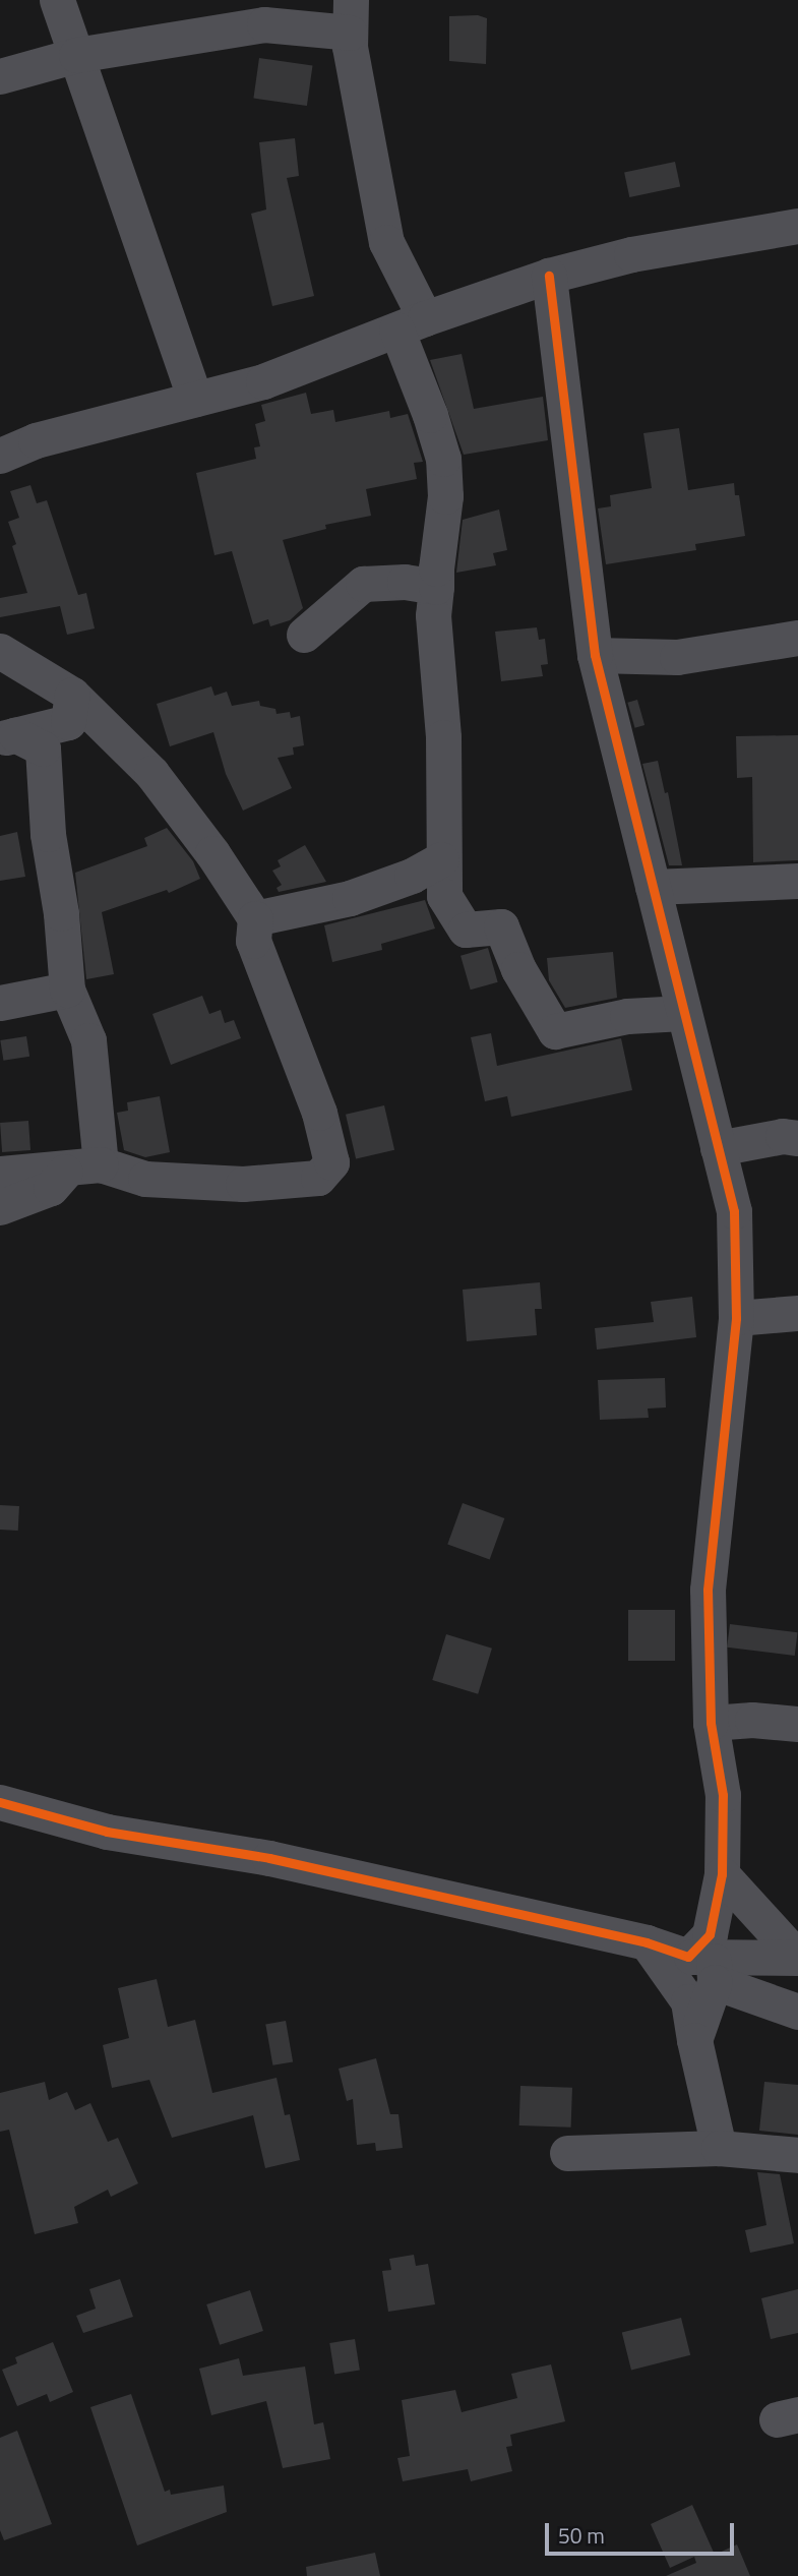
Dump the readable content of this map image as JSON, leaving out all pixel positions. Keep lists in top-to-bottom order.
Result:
{
  "scale_bar": "50 m"
}
